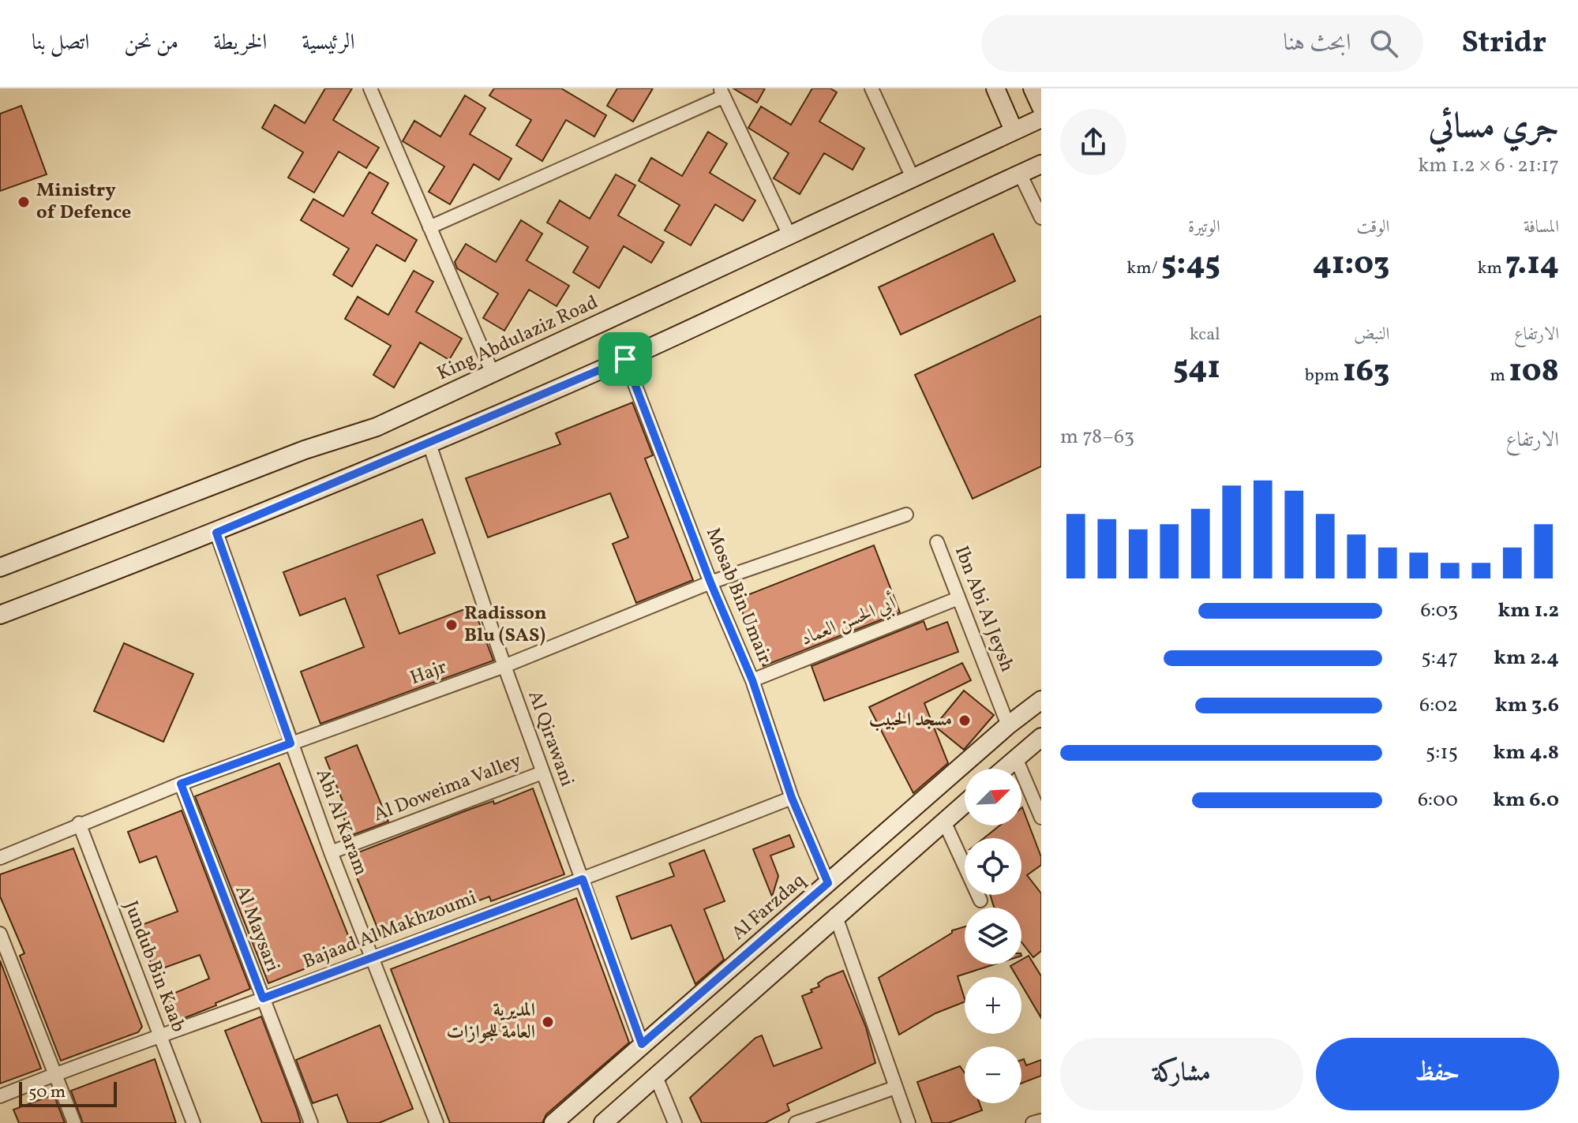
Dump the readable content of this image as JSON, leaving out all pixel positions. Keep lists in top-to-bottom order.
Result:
{
  "streets": {
    "main road": ["King Abdulaziz Road", "Al Farzdaq"],
    "street": [
      "Mosab Bin Umair",
      "Ibn Abi Al Jeysh",
      "أبي الحسن العماد",
      "Hajr",
      "Al Qirawani",
      "Al Doweima Valley",
      "Abi Al Karam",
      "Al Maysari",
      "Bajaad Al Makhzoumi",
      "Jundub Bin Kaab"
    ]
  },
  "crossings": [
    ["Mosab Bin Umair", "أبي الحسن العماد"],
    ["Mosab Bin Umair", "Hajr"],
    ["Mosab Bin Umair", "Al Farzdaq"],
    ["Mosab Bin Umair", "Bajaad Al Makhzoumi"],
    ["Ibn Abi Al Jeysh", "أبي الحسن العماد"],
    ["Ibn Abi Al Jeysh", "Al Farzdaq"],
    ["Hajr", "Al Qirawani"],
    ["Hajr", "Abi Al Karam"],
    ["Hajr", "Al Maysari"],
    ["Hajr", "Jundub Bin Kaab"],
    ["Al Qirawani", "Al Doweima Valley"],
    ["Al Qirawani", "Al Farzdaq"],
    ["Al Qirawani", "Bajaad Al Makhzoumi"],
    ["Al Doweima Valley", "Abi Al Karam"],
    ["Abi Al Karam", "Bajaad Al Makhzoumi"],
    ["Al Maysari", "Bajaad Al Makhzoumi"],
    ["Bajaad Al Makhzoumi", "Jundub Bin Kaab"]
  ],
  "places": [
    "Ministry of Defence",
    "Radisson Blu (SAS)",
    "مسجد الحبيب",
    "المديرية العامة للجوازات"
  ],
  "scale_bar": "50 m",
  "north": "top right",
  "page": {
    "header": "Stridr",
    "search": "ابحث هنا",
    "nav": [
      "الرئيسية",
      "الخريطة",
      "من نحن",
      "اتصل بنا"
    ],
    "heading": ["جري مسائي", "21:17 · 6 × 1.2 km"],
    "stats": [
      ["المسافة", "7.14 km"],
      ["الوقت", "41:03"],
      ["الوتيرة", "5:45 /km"],
      ["الارتفاع", "108 m"],
      ["النبض", "163 bpm"],
      ["kcal", "541"]
    ],
    "chart": ["الارتفاع", "63–78 m"],
    "list": [
      {
        "name": "1.2 km",
        "note": "6:03"
      },
      {
        "name": "2.4 km",
        "note": "5:47"
      },
      {
        "name": "3.6 km",
        "note": "6:02"
      },
      {
        "name": "4.8 km",
        "note": "5:15"
      },
      {
        "name": "6.0 km",
        "note": "6:00"
      }
    ],
    "map_buttons": ["+", "−"],
    "buttons": ["حفظ", "مشاركة"],
    "scale": "50 m"
  }
}
